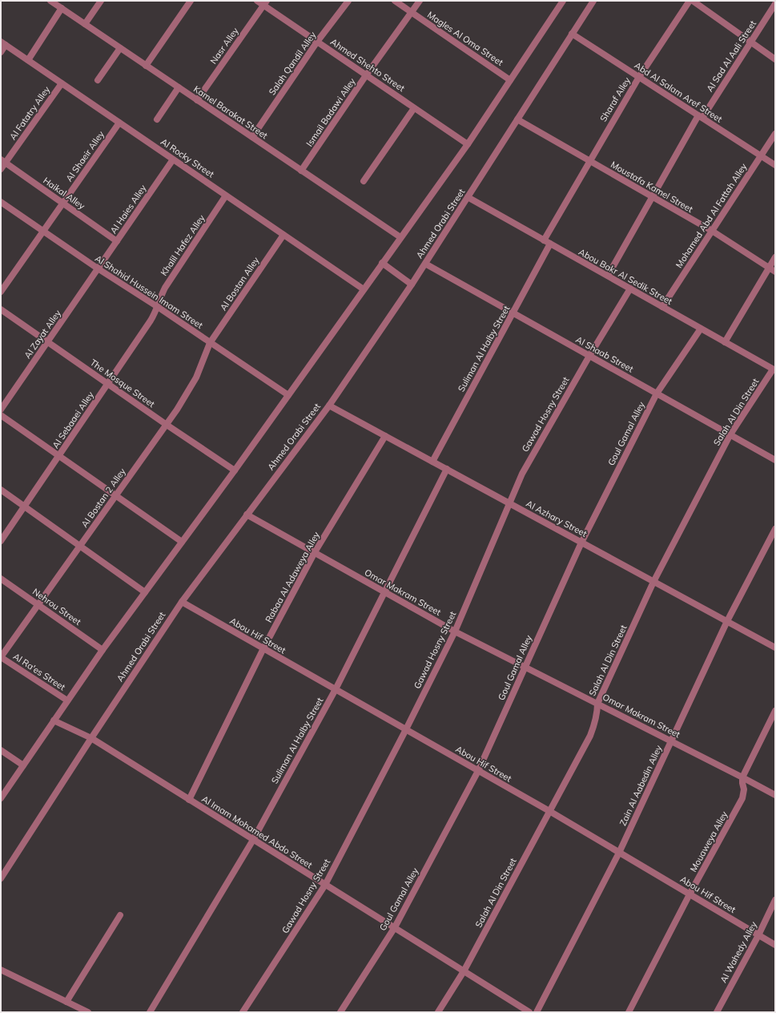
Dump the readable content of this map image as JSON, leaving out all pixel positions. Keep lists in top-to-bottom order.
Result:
{
  "streets": {
    "street": [
      "Magles Al Oma Street",
      "Nasr Alley",
      "Al Sad Al Aali Street",
      "Salah Qandil Alley",
      "Ahmed Shehto Street",
      "Abd Al Salam Aref Street",
      "Sharaf Alley",
      "Kamel Barakat Street",
      "Ismail Badawi Alley",
      "Al Fatatry Alley",
      "Al Shaeir Alley",
      "Al Rocky Street",
      "Moustafa Kamel Street",
      "Haikal Alley",
      "Al Haies Alley",
      "Mohamed Abd Al Fattah Alley",
      "Ahmed Orabi Street",
      "Khalil Hafez Alley",
      "Abou Bakr Al Sedik Street",
      "Al Bostan Alley",
      "Al Shahid Hussein Imam Street",
      "Al Zayat Alley",
      "Suliman Al Halby Street",
      "Al Shaab Street",
      "The Mosque Street",
      "Salah Al Din Street",
      "Gawad Hosny Street",
      "Al Sebaaei Alley",
      "Goul Gamal Alley",
      "Al Bostan 2 Alley",
      "Al Azhary Street",
      "Rabaa Al Adaweya Alley",
      "Omar Makram Street",
      "Nehrou Street",
      "Abou Hif Street",
      "Al Ra'es Street",
      "Zain Al Aabedin Alley",
      "Al Imam Mohamed Abdo Street",
      "Mouaweya Alley",
      "Al Wahedy Alley"
    ]
  },
  "crossings": [
    ["Magles Al Oma Street", "Ismail Badawi Alley"],
    ["Nasr Alley", "Ahmed Shehto Street"],
    ["Nasr Alley", "Kamel Barakat Street"],
    ["Al Sad Al Aali Street", "Abd Al Salam Aref Street"],
    ["Al Sad Al Aali Street", "Moustafa Kamel Street"],
    ["Al Sad Al Aali Street", "Abou Bakr Al Sedik Street"],
    ["Salah Qandil Alley", "Ahmed Shehto Street"],
    ["Salah Qandil Alley", "Kamel Barakat Street"],
    ["Ahmed Shehto Street", "Ismail Badawi Alley"],
    ["Abd Al Salam Aref Street", "Sharaf Alley"],
    ["Abd Al Salam Aref Street", "Mohamed Abd Al Fattah Alley"],
    ["Abd Al Salam Aref Street", "Ahmed Orabi Street"],
    ["Sharaf Alley", "Moustafa Kamel Street"],
    ["Sharaf Alley", "Abou Bakr Al Sedik Street"],
    ["Kamel Barakat Street", "Ismail Badawi Alley"],
    ["Al Fatatry Alley", "Al Rocky Street"],
    ["Al Fatatry Alley", "Haikal Alley"],
    ["Al Shaeir Alley", "Al Rocky Street"],
    ["Al Shaeir Alley", "Haikal Alley"],
    ["Al Shaeir Alley", "Al Shahid Hussein Imam Street"],
    ["Al Rocky Street", "Al Haies Alley"],
    ["Al Rocky Street", "Khalil Hafez Alley"],
    ["Al Rocky Street", "Al Bostan Alley"],
    ["Moustafa Kamel Street", "Mohamed Abd Al Fattah Alley"],
    ["Moustafa Kamel Street", "Ahmed Orabi Street"],
    ["Haikal Alley", "Al Haies Alley"],
    ["Al Haies Alley", "Al Shahid Hussein Imam Street"],
    ["Al Haies Alley", "Al Zayat Alley"],
    ["Mohamed Abd Al Fattah Alley", "Abou Bakr Al Sedik Street"],
    ["Ahmed Orabi Street", "Abou Bakr Al Sedik Street"],
    ["Ahmed Orabi Street", "Al Shaab Street"],
    ["Ahmed Orabi Street", "Al Azhary Street"],
    ["Ahmed Orabi Street", "Omar Makram Street"],
    ["Ahmed Orabi Street", "Abou Hif Street"],
    ["Ahmed Orabi Street", "Al Imam Mohamed Abdo Street"],
    ["Khalil Hafez Alley", "Al Shahid Hussein Imam Street"],
    ["Khalil Hafez Alley", "Al Sebaaei Alley"],
    ["Abou Bakr Al Sedik Street", "Suliman Al Halby Street"],
    ["Abou Bakr Al Sedik Street", "Salah Al Din Street"],
    ["Abou Bakr Al Sedik Street", "Gawad Hosny Street"],
    ["Abou Bakr Al Sedik Street", "Goul Gamal Alley"],
    ["Al Bostan Alley", "Al Shahid Hussein Imam Street"],
    ["Al Bostan Alley", "Al Bostan 2 Alley"],
    ["Al Shahid Hussein Imam Street", "Al Zayat Alley"],
    ["Al Shahid Hussein Imam Street", "Al Sebaaei Alley"],
    ["Al Shahid Hussein Imam Street", "Al Bostan 2 Alley"],
    ["Al Zayat Alley", "The Mosque Street"],
    ["Suliman Al Halby Street", "Al Shaab Street"],
    ["Suliman Al Halby Street", "Al Azhary Street"],
    ["Suliman Al Halby Street", "Omar Makram Street"],
    ["Suliman Al Halby Street", "Abou Hif Street"],
    ["Suliman Al Halby Street", "Al Imam Mohamed Abdo Street"],
    ["Al Shaab Street", "Salah Al Din Street"],
    ["Al Shaab Street", "Gawad Hosny Street"],
    ["Al Shaab Street", "Goul Gamal Alley"],
    ["The Mosque Street", "Al Sebaaei Alley"],
    ["The Mosque Street", "Al Bostan 2 Alley"],
    ["Salah Al Din Street", "Al Azhary Street"],
    ["Salah Al Din Street", "Omar Makram Street"],
    ["Salah Al Din Street", "Abou Hif Street"],
    ["Salah Al Din Street", "Al Imam Mohamed Abdo Street"],
    ["Gawad Hosny Street", "Al Azhary Street"],
    ["Gawad Hosny Street", "Omar Makram Street"],
    ["Gawad Hosny Street", "Abou Hif Street"],
    ["Gawad Hosny Street", "Al Imam Mohamed Abdo Street"],
    ["Goul Gamal Alley", "Al Azhary Street"],
    ["Goul Gamal Alley", "Omar Makram Street"],
    ["Goul Gamal Alley", "Abou Hif Street"],
    ["Goul Gamal Alley", "Al Imam Mohamed Abdo Street"],
    ["Al Bostan 2 Alley", "Nehrou Street"],
    ["Al Bostan 2 Alley", "Al Ra'es Street"],
    ["Al Azhary Street", "Rabaa Al Adaweya Alley"],
    ["Al Azhary Street", "Zain Al Aabedin Alley"],
    ["Rabaa Al Adaweya Alley", "Omar Makram Street"],
    ["Rabaa Al Adaweya Alley", "Abou Hif Street"],
    ["Rabaa Al Adaweya Alley", "Al Imam Mohamed Abdo Street"],
    ["Omar Makram Street", "Zain Al Aabedin Alley"],
    ["Omar Makram Street", "Mouaweya Alley"],
    ["Abou Hif Street", "Zain Al Aabedin Alley"],
    ["Abou Hif Street", "Mouaweya Alley"],
    ["Abou Hif Street", "Al Wahedy Alley"]
  ]
}
